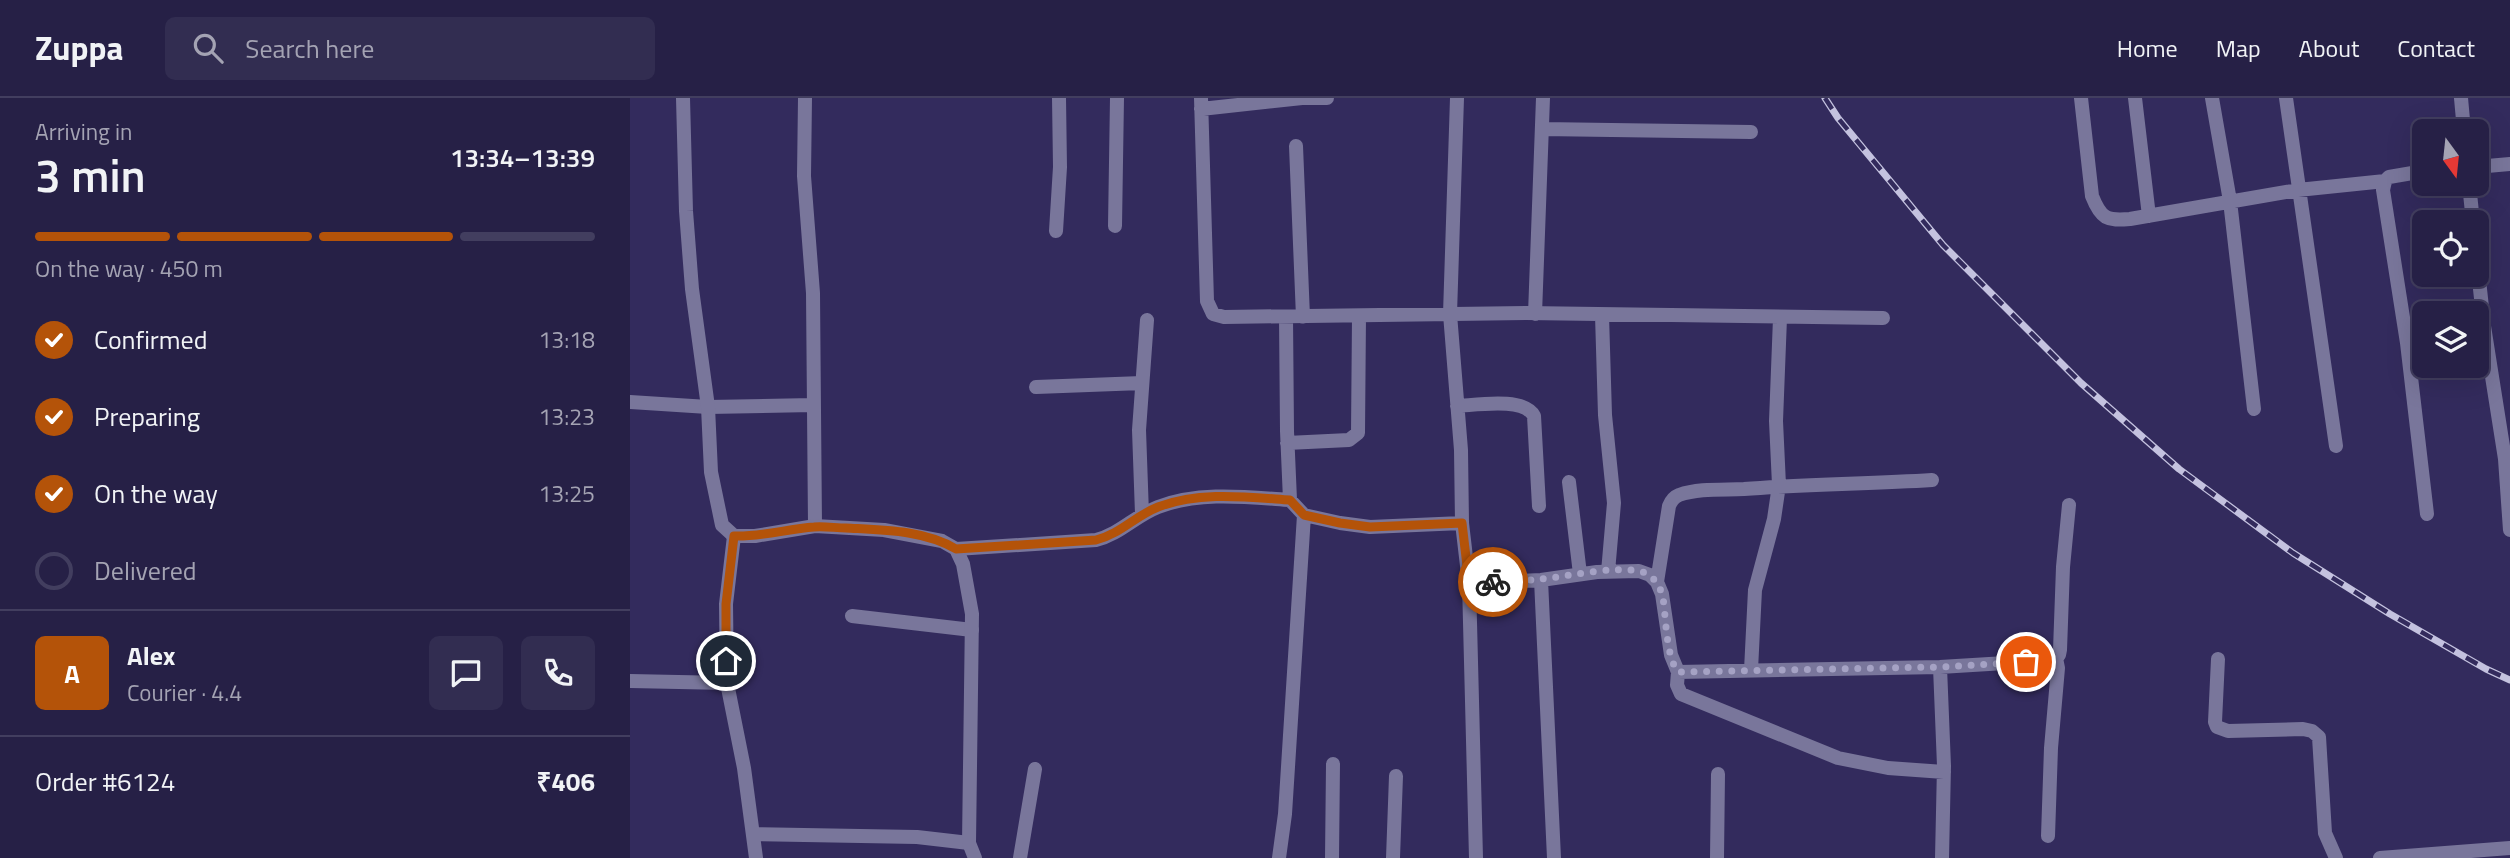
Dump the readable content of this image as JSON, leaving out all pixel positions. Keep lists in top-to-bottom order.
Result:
{
  "north": "bottom",
  "page": {
    "header": "Zuppa",
    "search": "Search here",
    "nav": [
      "Home",
      "Map",
      "About",
      "Contact"
    ],
    "heading": ["3 min", "Arriving in", "13:34–13:39"],
    "panel": [
      "Alex",
      "Courier · 4.4",
      "Order #6124",
      "₹406"
    ],
    "bar": "On the way · 450 m",
    "list": [
      ["Confirmed", "13:18"],
      ["Preparing", "13:23"],
      ["On the way", "13:25"],
      "Delivered"
    ],
    "round": "A"
  }
}
